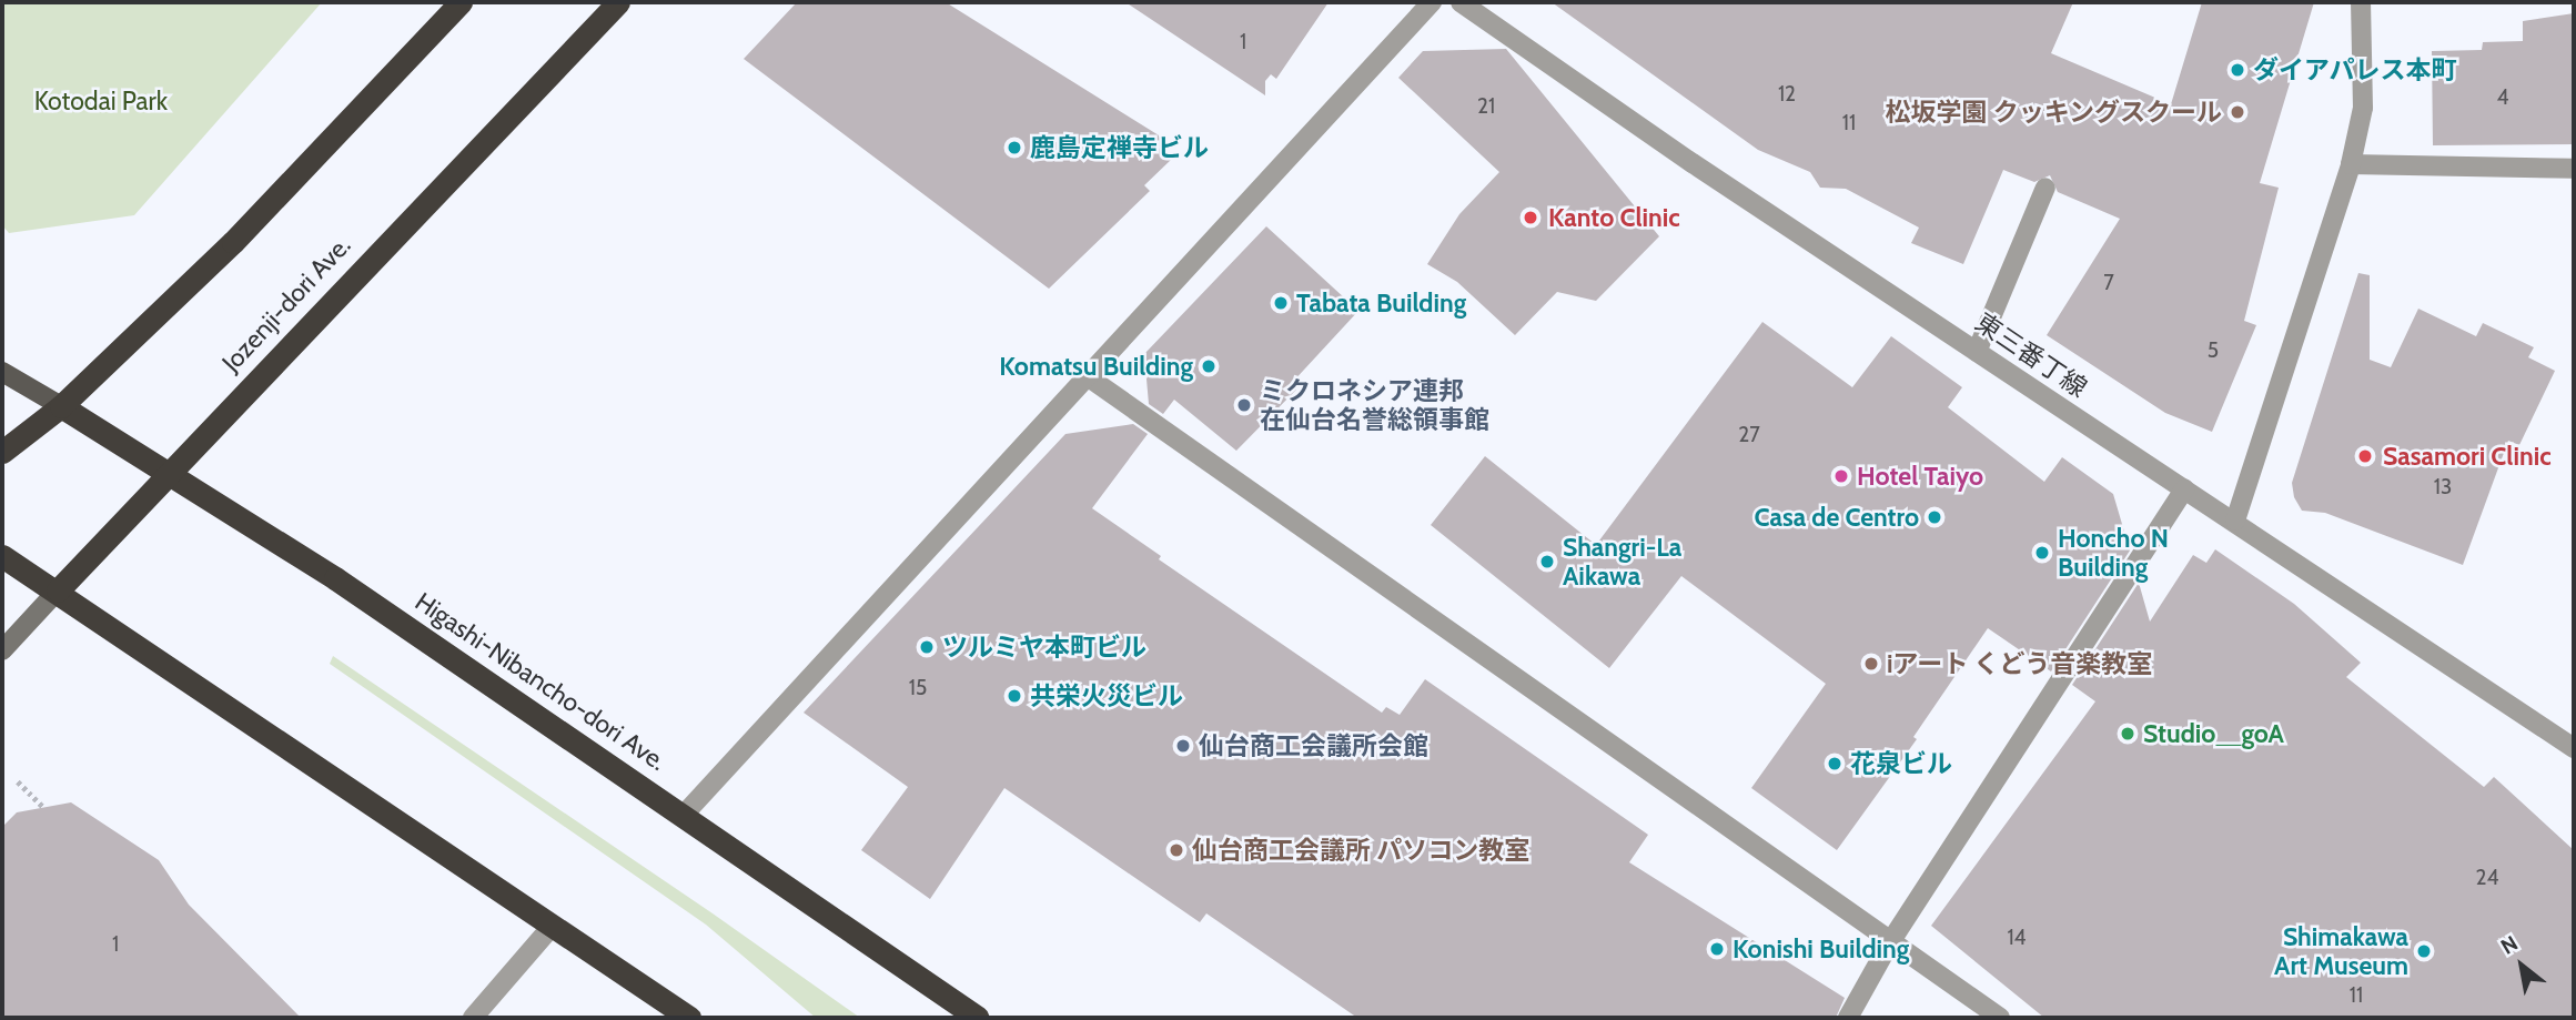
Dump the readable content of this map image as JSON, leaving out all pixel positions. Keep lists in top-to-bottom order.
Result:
{
  "streets": {
    "highway": ["Jozenji-dori Ave.", "Higashi-Nibancho-dori Ave."],
    "street": ["東三番丁線"]
  },
  "crossings": [
    ["Jozenji-dori Ave.", "Higashi-Nibancho-dori Ave."]
  ],
  "parks": ["Kotodai Park"],
  "places": [
    "ダイアパレス本町",
    "松坂学園 クッキングスクール",
    "鹿島定禅寺ビル",
    "Kanto Clinic",
    "Tabata Building",
    "Komatsu Building",
    "ミクロネシア連邦 在仙台名誉総領事館",
    "Sasamori Clinic",
    "Hotel Taiyo",
    "Casa de Centro",
    "Honcho N Building",
    "Shangri-La Aikawa",
    "ツルミヤ本町ビル",
    "iアート くどう音楽教室",
    "共栄火災ビル",
    "Studio＿goA",
    "仙台商工会議所会館",
    "花泉ビル",
    "仙台商工会議所 パソコン教室",
    "Konishi Building",
    "Shimakawa Art Museum"
  ],
  "house_numbers": [
    "1",
    "12",
    "4",
    "21",
    "11",
    "7",
    "5",
    "27",
    "13",
    "15",
    "24",
    "14",
    "1",
    "11"
  ],
  "north": "top left"
}
